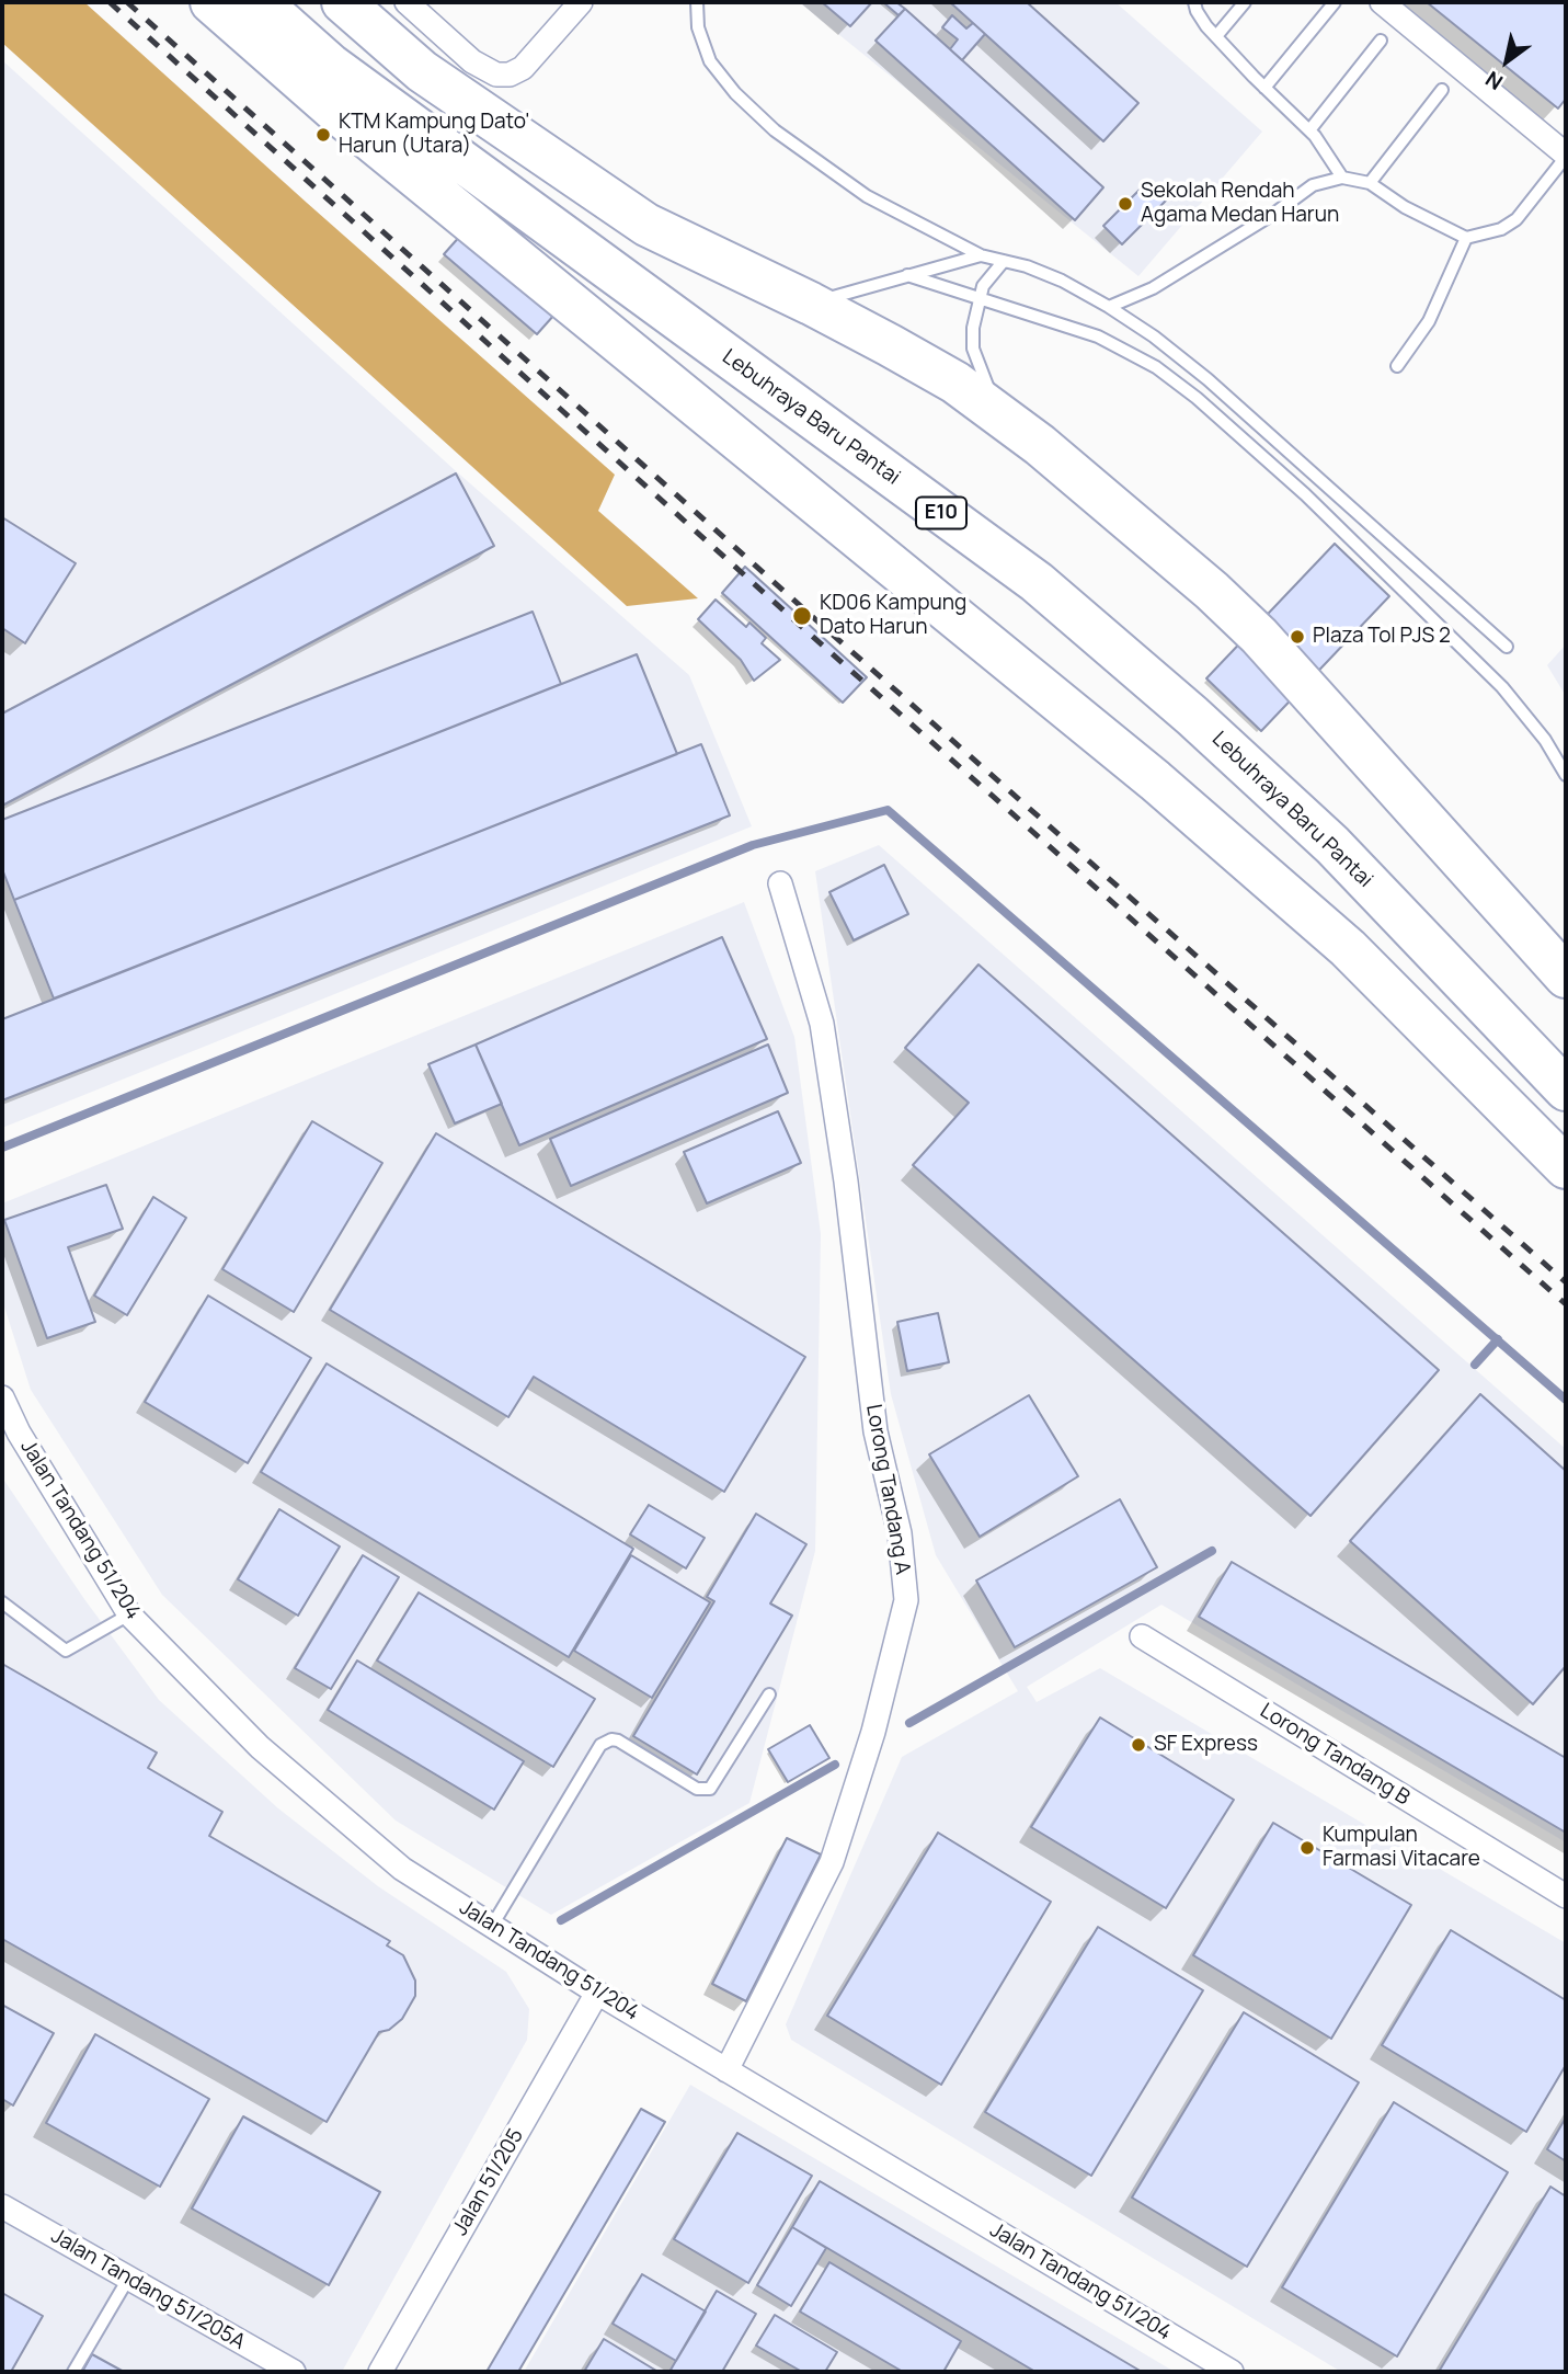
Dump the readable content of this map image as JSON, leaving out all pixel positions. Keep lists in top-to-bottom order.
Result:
{
  "streets": {
    "highway": ["Lebuhraya Baru Pantai", "E10"],
    "street": [
      "Lorong Tandang A",
      "Jalan Tandang 51/204",
      "Lorong Tandang B",
      "Jalan 51/205",
      "Jalan Tandang 51/205A"
    ]
  },
  "crossings": [
    ["Lorong Tandang A", "Jalan Tandang 51/204"],
    ["Jalan Tandang 51/204", "Jalan 51/205"]
  ],
  "places": [
    "KTM Kampung Dato' Harun (Utara)",
    "Sekolah Rendah Agama Medan Harun",
    "KD06 Kampung Dato Harun",
    "Plaza Tol PJS 2",
    "SF Express",
    "Kumpulan Farmasi Vitacare"
  ],
  "north": "bottom left"
}
